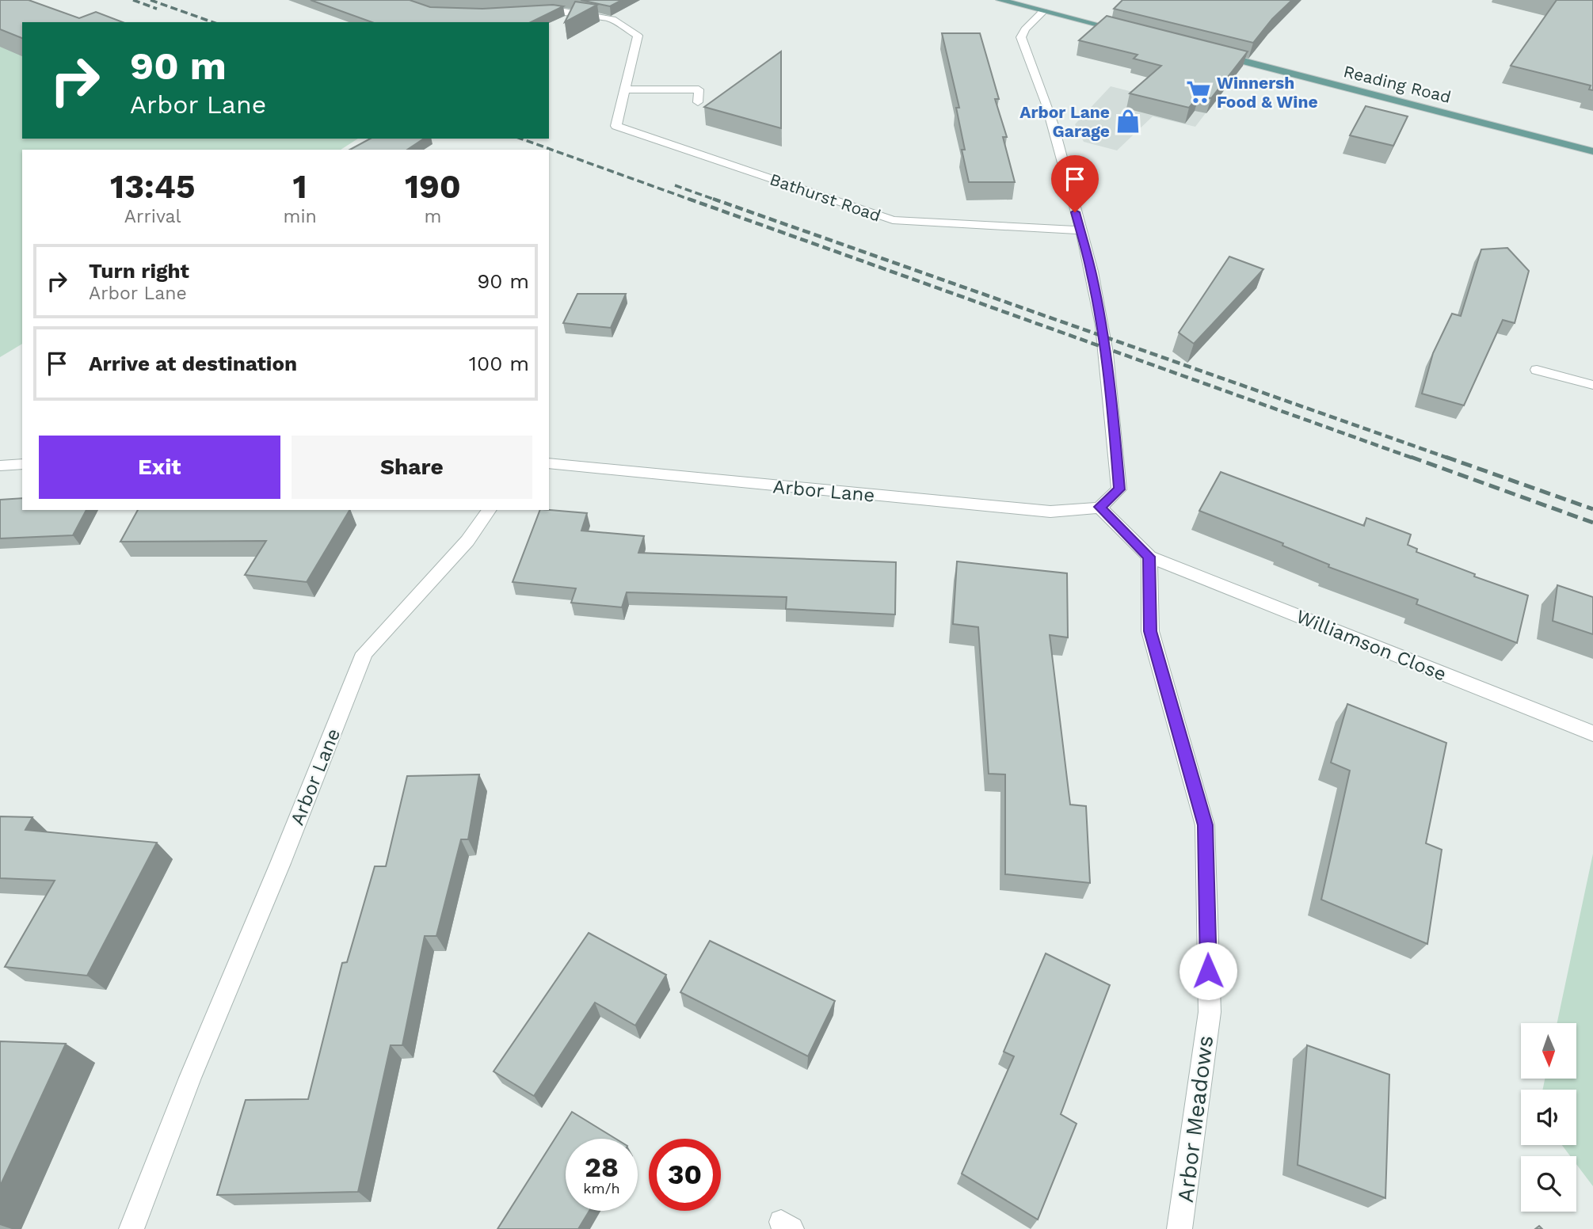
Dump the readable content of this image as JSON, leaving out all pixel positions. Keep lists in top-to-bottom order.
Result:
{
  "streets": {
    "main road": ["Reading Road"],
    "street": [
      "Bathurst Road",
      "Arbor Lane",
      "Williamson Close",
      "Arbor Meadows"
    ]
  },
  "crossings": [
    ["Williamson Close", "Arbor Meadows"]
  ],
  "places": {
    "supermarket": ["Winnersh Food & Wine"],
    "shop": ["Arbor Lane Garage"]
  },
  "north": "bottom",
  "page": {
    "turn": ["90 m", "Arbor Lane"],
    "eta": [
      "13:45",
      "Arrival",
      "1",
      "min",
      "190",
      "m"
    ],
    "list": [
      {
        "name": "Turn right",
        "note": "Arbor Lane",
        "value": "90 m"
      },
      {
        "name": "Arrive at destination",
        "value": "100 m"
      }
    ],
    "buttons": ["Exit", "Share"],
    "speed": "28 km/h",
    "limit": "30"
  }
}
